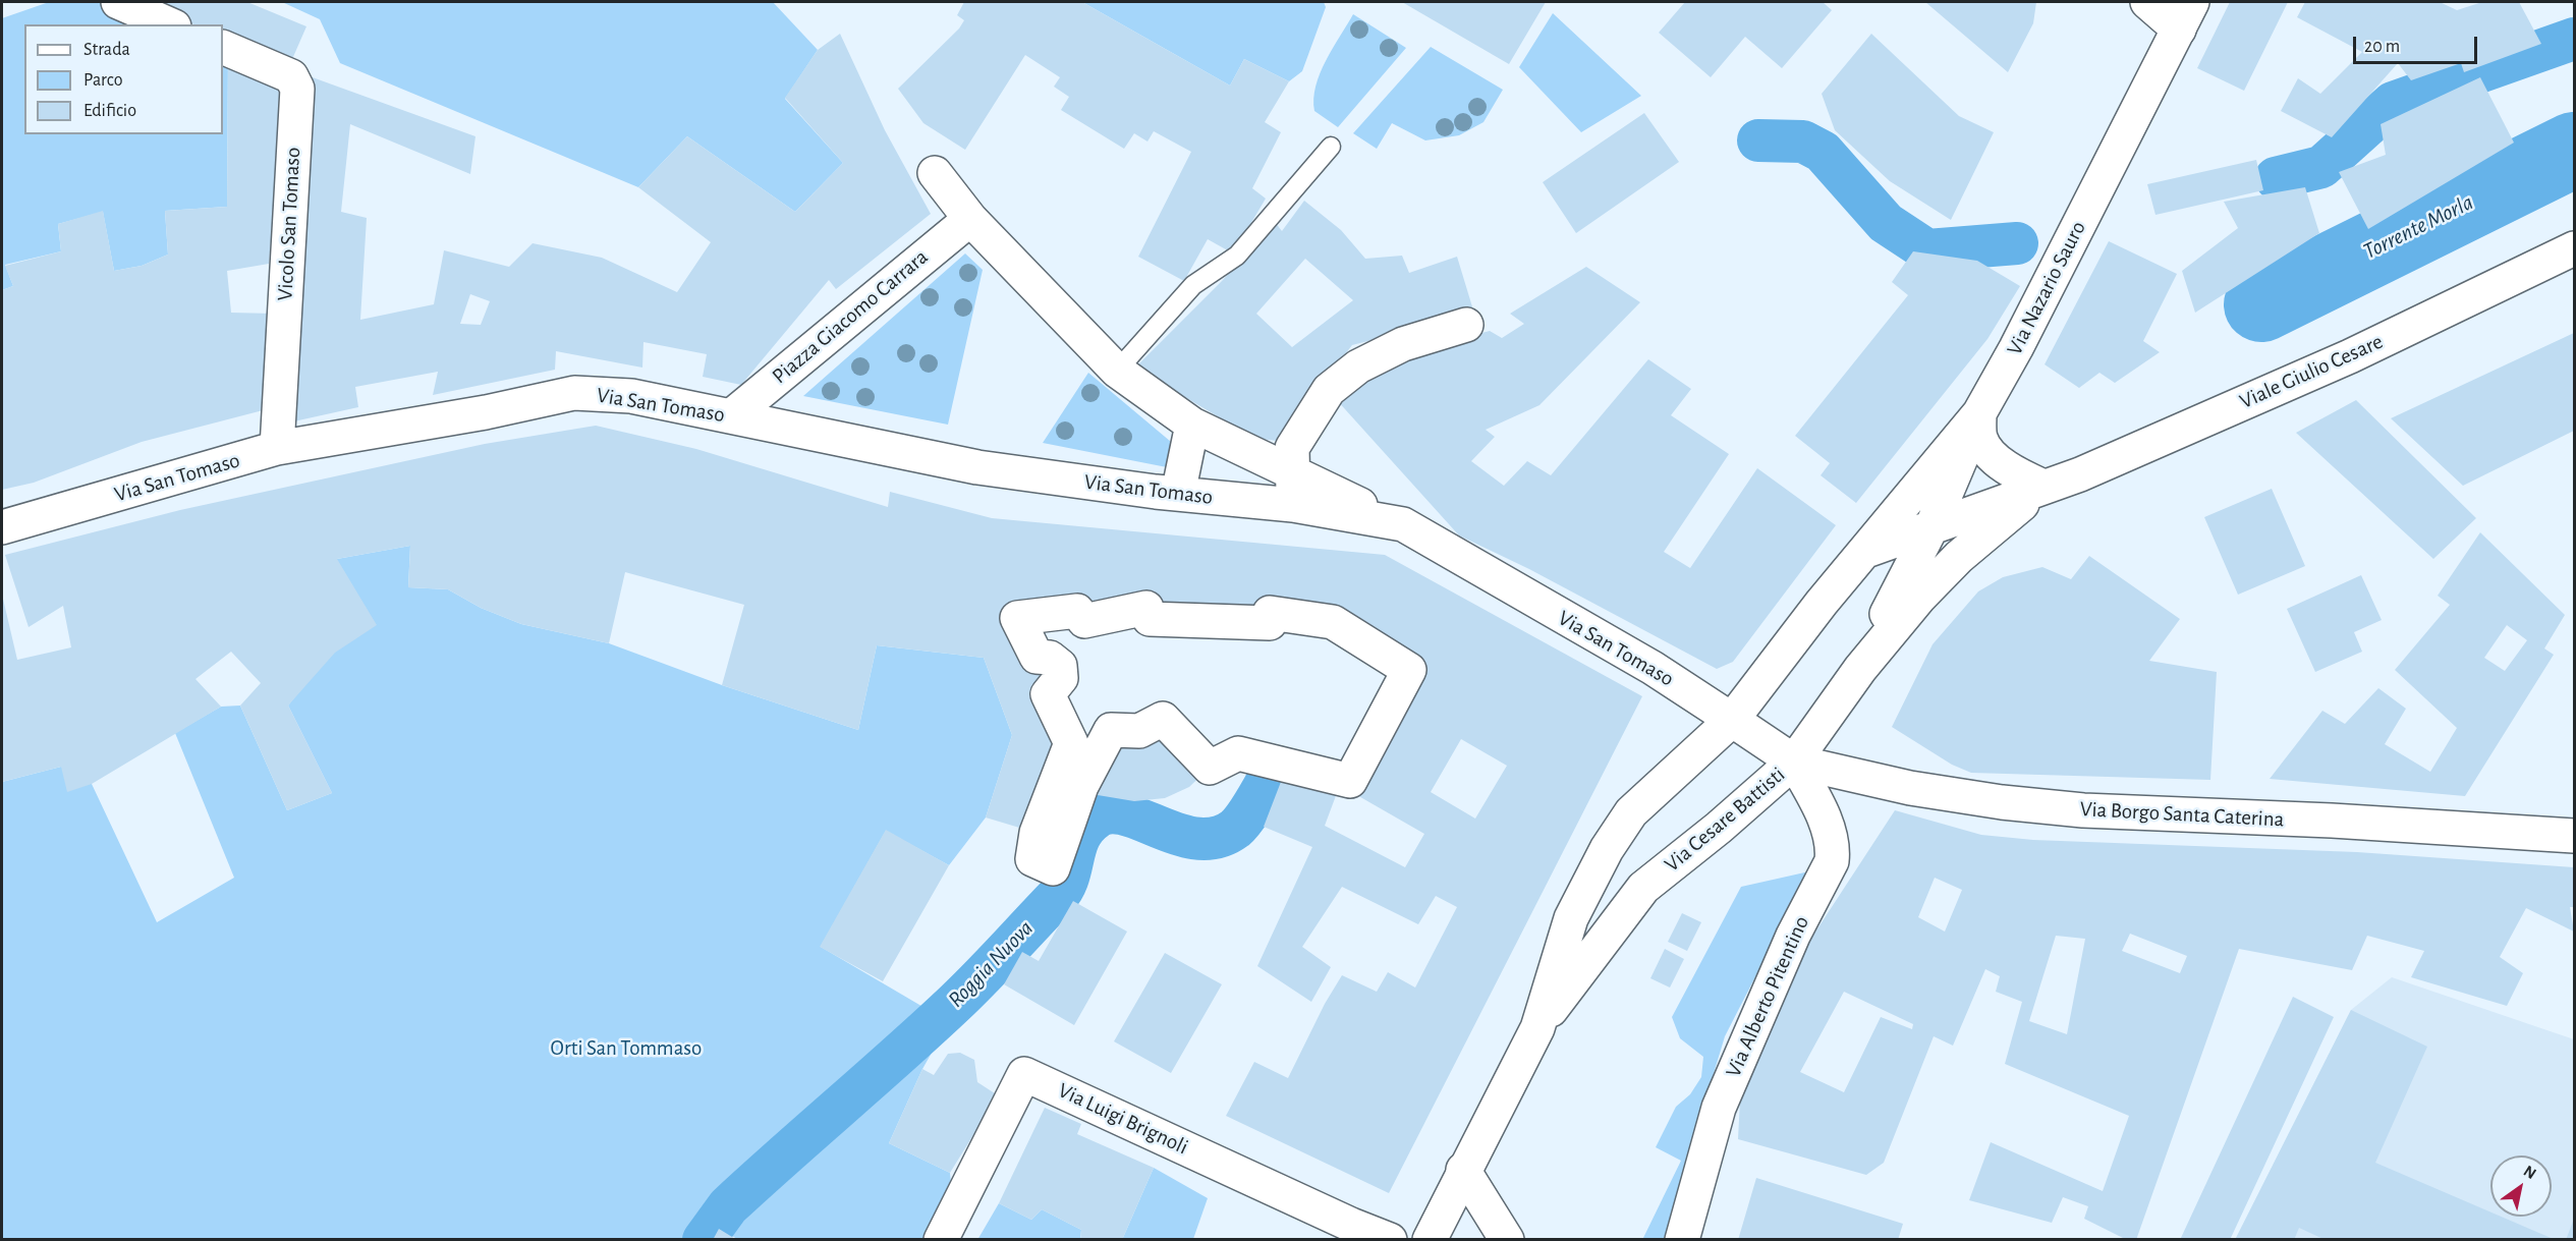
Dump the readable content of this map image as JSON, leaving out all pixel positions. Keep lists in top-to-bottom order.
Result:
{
  "streets": {
    "street": [
      "Vicolo San Tomaso",
      "Via Nazario Sauro",
      "Piazza Giacomo Carrara",
      "Viale Giulio Cesare",
      "Via San Tomaso",
      "Via Borgo Santa Caterina",
      "Via Cesare Battisti",
      "Via Alberto Pitentino",
      "Via Luigi Brignoli"
    ]
  },
  "crossings": [
    ["Vicolo San Tomaso", "Via San Tomaso"],
    ["Via Nazario Sauro", "Viale Giulio Cesare"],
    ["Via Nazario Sauro", "Via San Tomaso"],
    ["Via Nazario Sauro", "Via Cesare Battisti"],
    ["Piazza Giacomo Carrara", "Via San Tomaso"],
    ["Via San Tomaso", "Via Cesare Battisti"],
    ["Via Borgo Santa Caterina", "Via Cesare Battisti"],
    ["Via Borgo Santa Caterina", "Via Alberto Pitentino"],
    ["Via Cesare Battisti", "Via Alberto Pitentino"]
  ],
  "water": ["Torrente Morla", "Roggia Nuova"],
  "parks": ["Orti San Tommaso"],
  "legend": ["Strada", "Parco", "Edificio"],
  "scale_bar": "20 m",
  "north": "top right"
}
